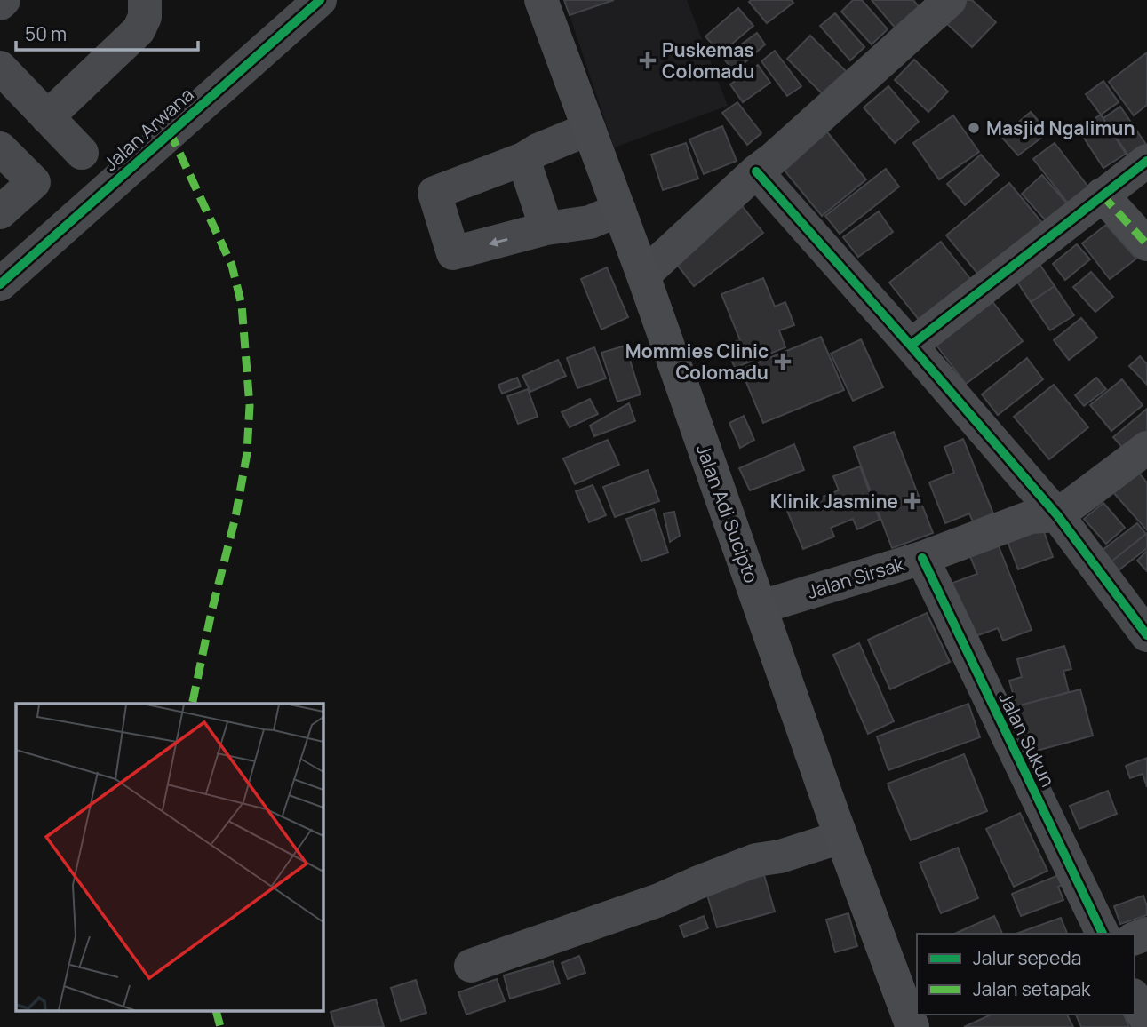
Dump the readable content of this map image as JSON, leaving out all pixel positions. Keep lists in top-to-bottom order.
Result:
{
  "streets": {
    "highway": ["Jalan Adi Sucipto"],
    "street": ["Jalan Arwana", "Jalan Sirsak", "Jalan Sukun"]
  },
  "crossings": [
    ["Jalan Adi Sucipto", "Jalan Sirsak"],
    ["Jalan Sirsak", "Jalan Sukun"]
  ],
  "places": {
    "health": ["Puskemas Colomadu", "Mommies Clinic Colomadu", "Klinik Jasmine"],
    "other": ["Masjid Ngalimun"]
  },
  "legend": ["Jalur sepeda", "Jalan setapak"],
  "scale_bar": "50 m"
}
